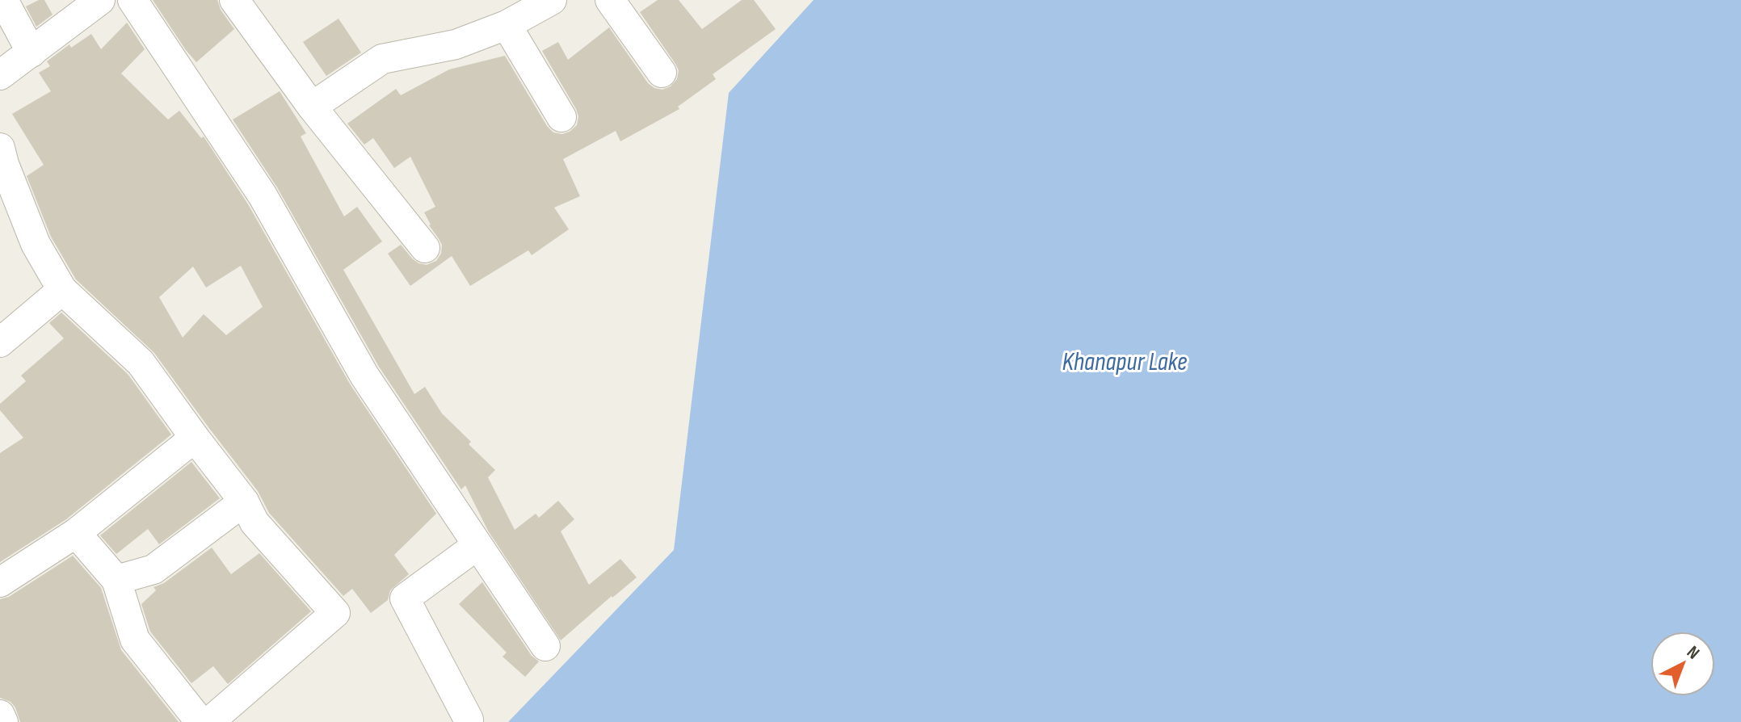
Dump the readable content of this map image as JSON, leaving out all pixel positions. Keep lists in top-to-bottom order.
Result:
{
  "water": ["Khanapur Lake"],
  "north": "top right"
}
